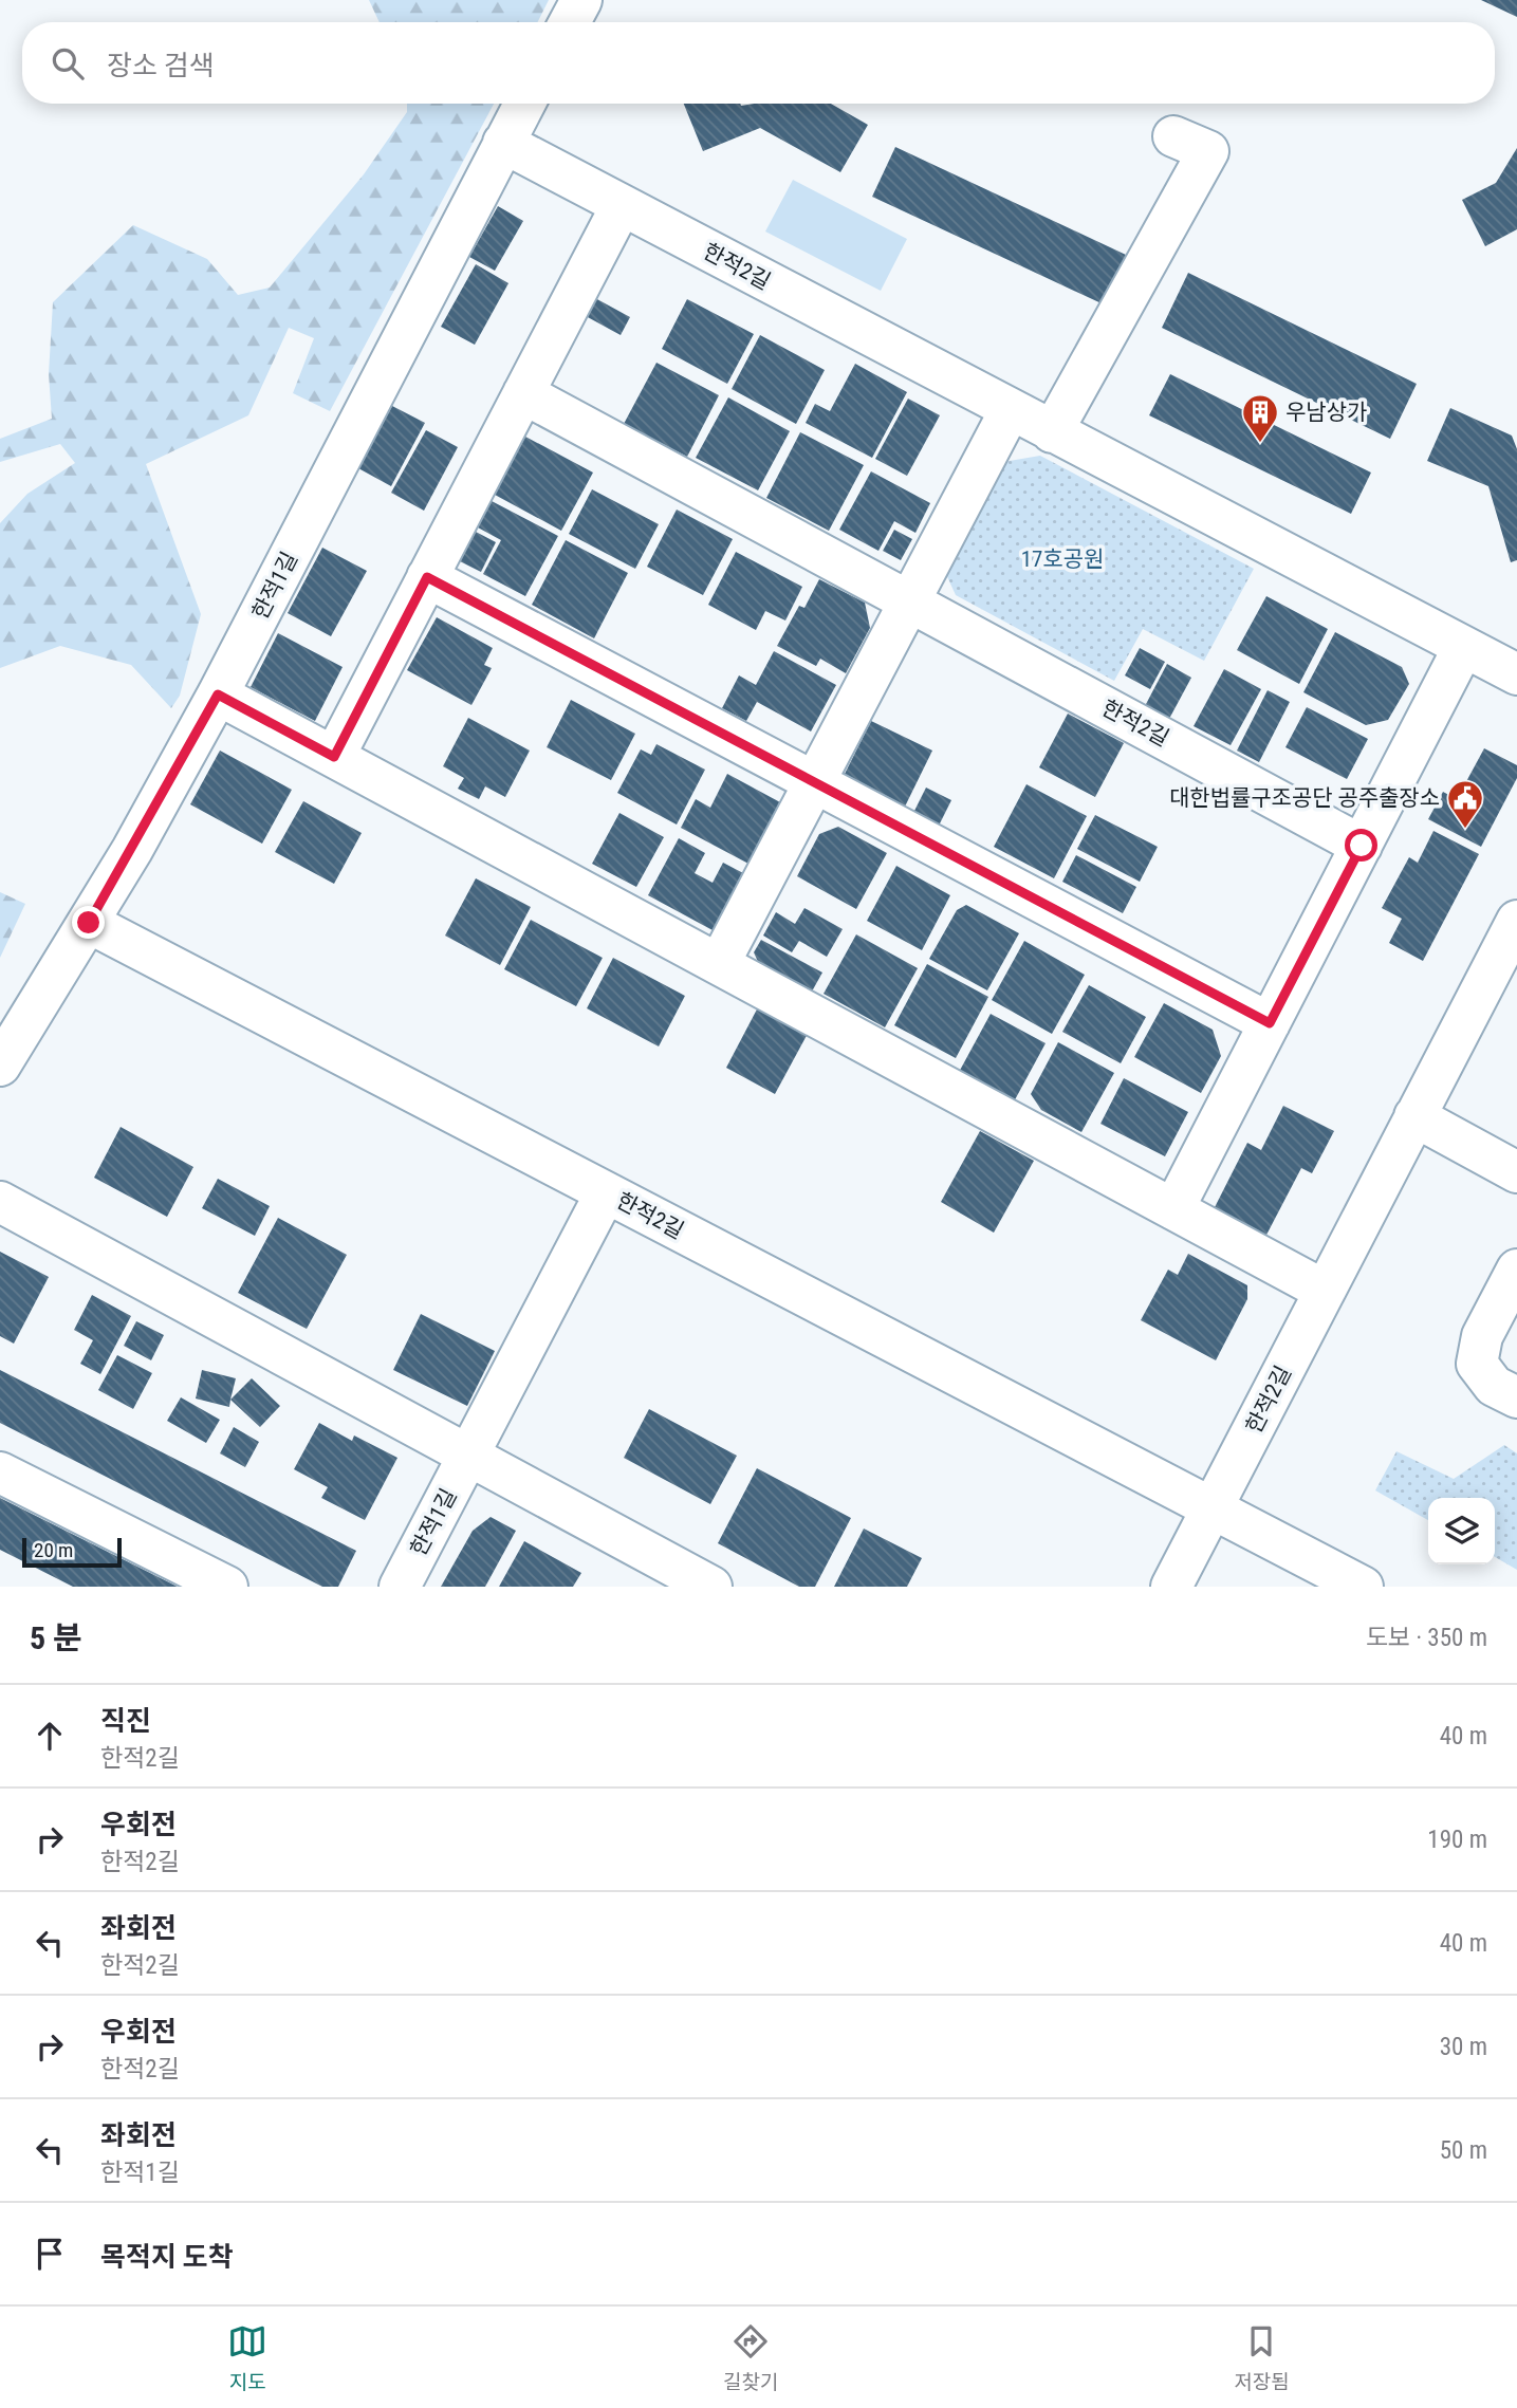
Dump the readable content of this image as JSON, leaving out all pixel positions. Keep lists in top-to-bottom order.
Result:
{
  "streets": {
    "street": ["한적2길", "한적1길"]
  },
  "crossings": [
    ["한적2길", "한적1길"]
  ],
  "parks": ["17호공원"],
  "places": {
    "building": ["우남상가"],
    "public building": ["대한법률구조공단 공주출장소"]
  },
  "scale_bar": "20 m",
  "page": {
    "search": "장소 검색",
    "scale": "20 m",
    "heading": ["5 분", "도보 · 350 m"],
    "list": [
      ["직진", "한적2길", "40 m"],
      ["우회전", "한적2길", "190 m"],
      ["좌회전", "한적2길", "40 m"],
      ["우회전", "한적2길", "30 m"],
      ["좌회전", "한적1길", "50 m"],
      "목적지 도착"
    ],
    "nav": ["지도", "길찾기", "저장됨"]
  }
}
